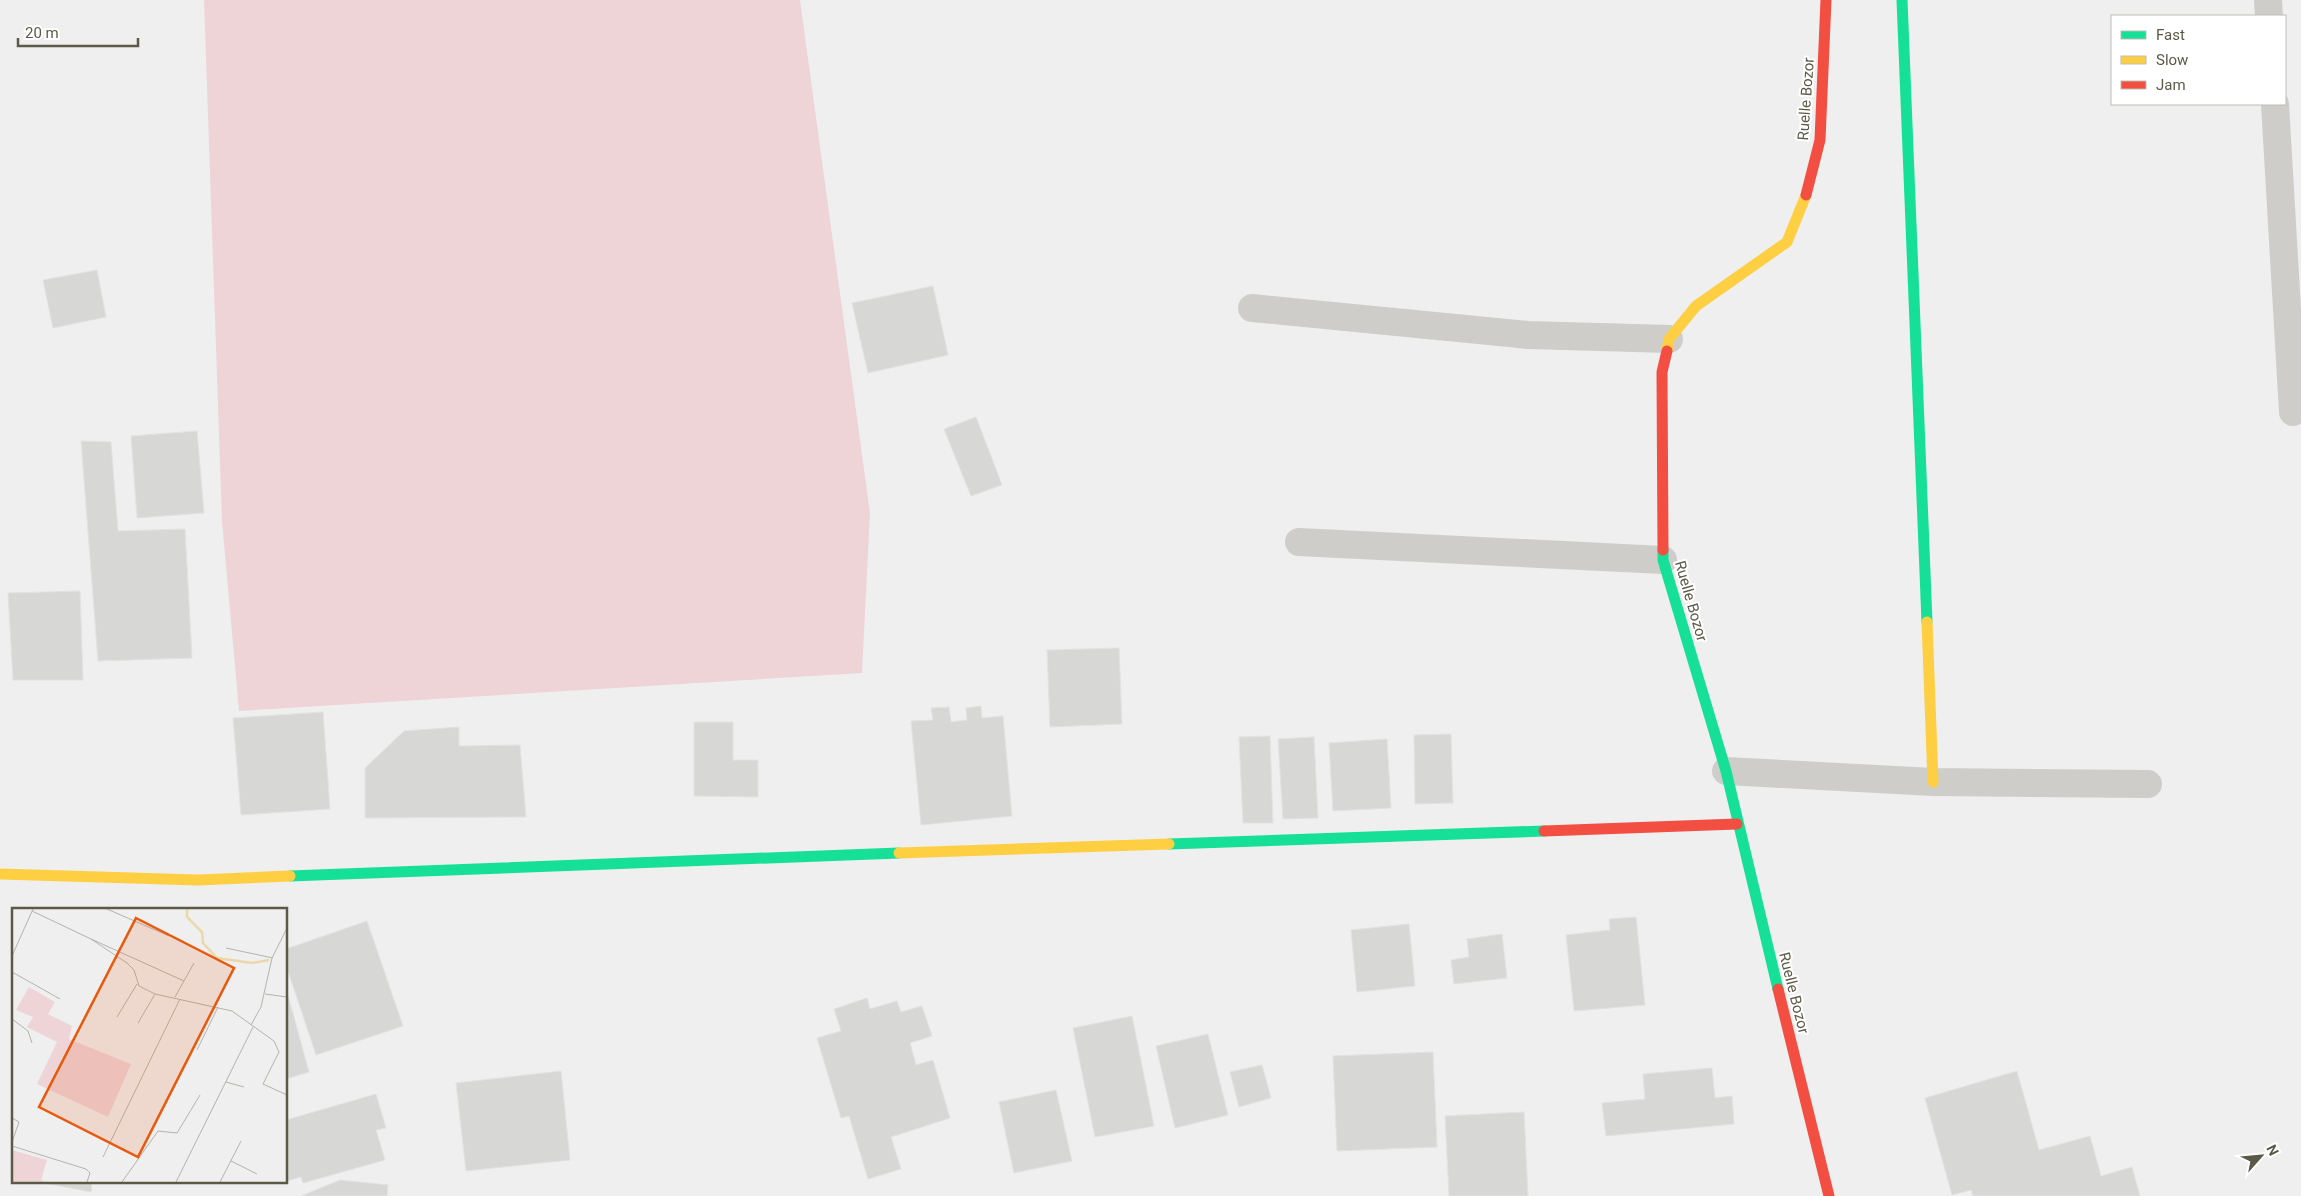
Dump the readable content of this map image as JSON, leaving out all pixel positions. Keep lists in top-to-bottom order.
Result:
{
  "streets": {
    "street": ["Ruelle Bozor"]
  },
  "legend": ["Fast", "Slow", "Jam"],
  "scale_bar": "20 m",
  "north": "top right"
}
